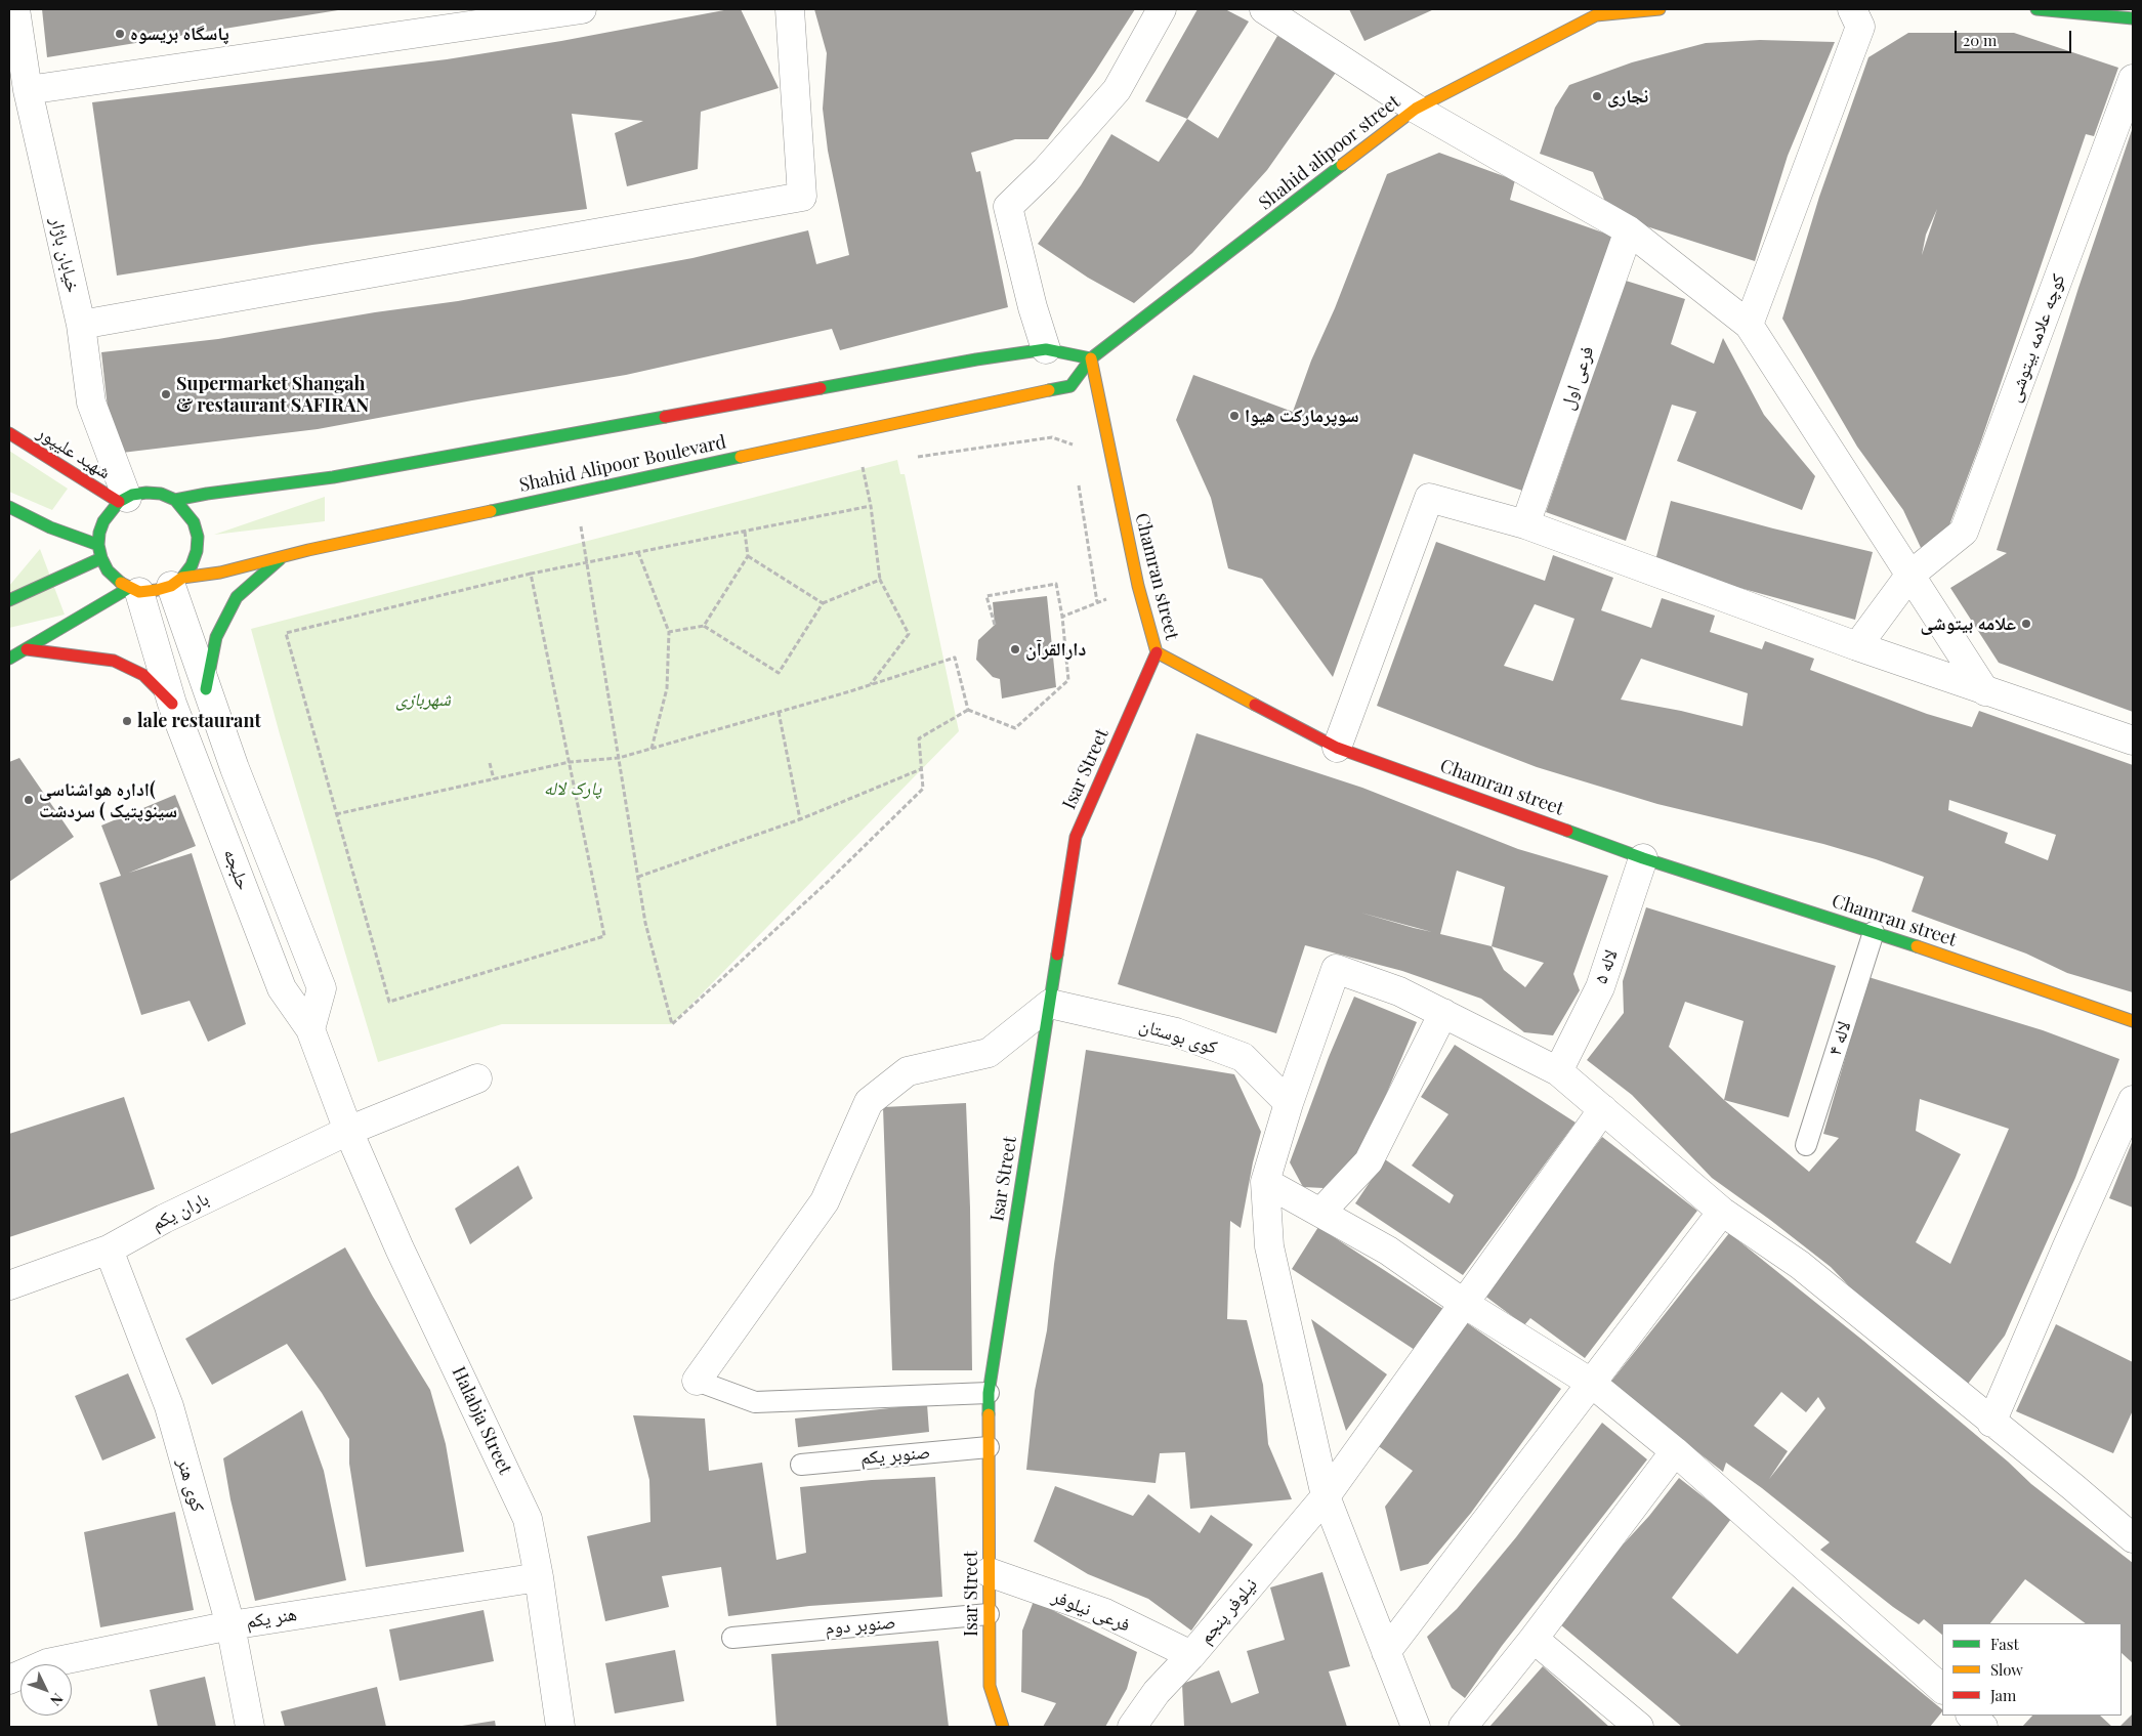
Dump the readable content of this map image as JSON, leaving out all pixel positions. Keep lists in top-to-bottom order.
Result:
{
  "streets": {
    "main road": [
      "Shahid alipoor street",
      "شهید علیپور",
      "Shahid Alipoor Boulevard",
      "Chamran street",
      "Isar Street"
    ],
    "street": [
      "خیابان باژار",
      "کوچه علامه بیتوشی",
      "فرعی اول",
      "حلبجه",
      "لاله ۵",
      "کوی بوستان",
      "باران یکم",
      "Halabja Street",
      "کوی هنر",
      "فرعی نیلوفر",
      "نیلوفر پنجم",
      "هنر یکم"
    ],
    "lane": ["لاله ۴", "صنوبر یکم", "صنوبر دوم"]
  },
  "crossings": [
    ["Shahid alipoor street", "Shahid Alipoor Boulevard"],
    ["Shahid alipoor street", "Chamran street"],
    ["خیابان باژار", "شهید علیپور"],
    ["خیابان باژار", "Shahid Alipoor Boulevard"],
    ["خیابان باژار", "حلبجه"],
    ["شهید علیپور", "Shahid Alipoor Boulevard"],
    ["شهید علیپور", "حلبجه"],
    ["Shahid Alipoor Boulevard", "حلبجه"],
    ["Chamran street", "Isar Street"],
    ["Chamran street", "لاله ۵"],
    ["Chamran street", "لاله ۴"],
    ["Isar Street", "کوی بوستان"],
    ["Isar Street", "صنوبر یکم"],
    ["Isar Street", "فرعی نیلوفر"],
    ["Isar Street", "صنوبر دوم"],
    ["حلبجه", "باران یکم"],
    ["حلبجه", "Halabja Street"],
    ["باران یکم", "Halabja Street"],
    ["باران یکم", "کوی هنر"],
    ["Halabja Street", "هنر یکم"],
    ["کوی هنر", "هنر یکم"],
    ["فرعی نیلوفر", "نیلوفر پنجم"]
  ],
  "parks": ["شهربازی", "پارک لاله"],
  "places": [
    "پاسگاه بریسوه",
    "نجاری",
    "Supermarket Shangah & restaurant SAFIRAN",
    "سوپرمارکت هیوا",
    "علامه بیتوشی",
    "دارالقرآن",
    "lale restaurant",
    "اداره هواشناسی( سینوپتیک ) سردشت"
  ],
  "legend": ["Fast", "Slow", "Jam"],
  "scale_bar": "20 m",
  "north": "bottom right"
}
